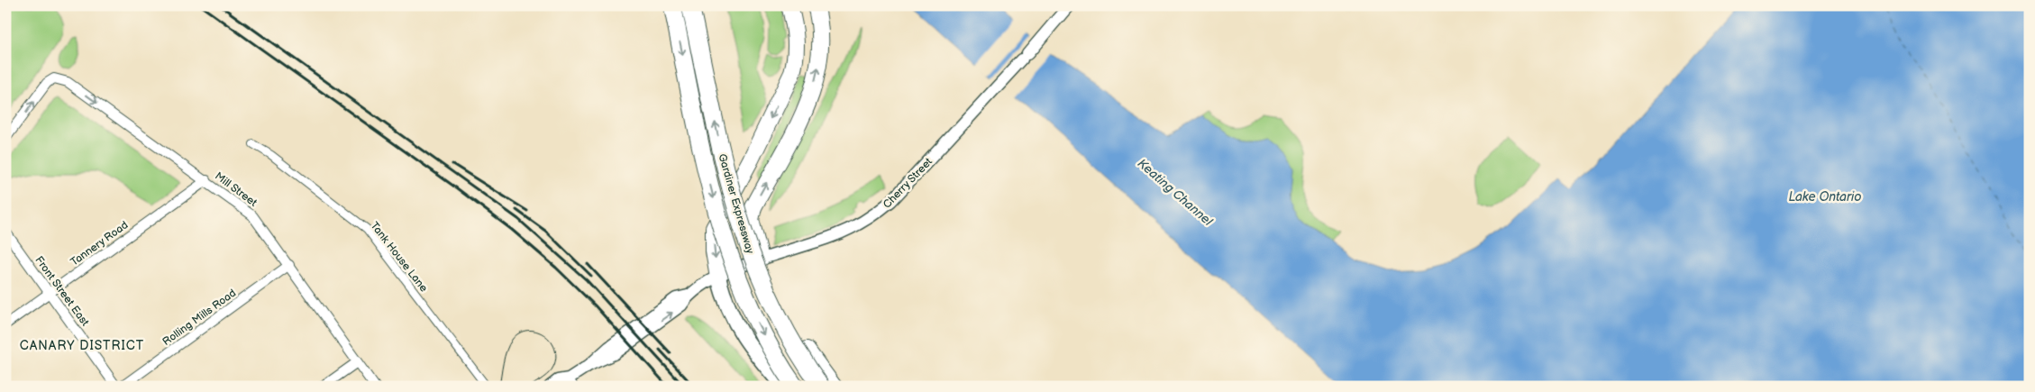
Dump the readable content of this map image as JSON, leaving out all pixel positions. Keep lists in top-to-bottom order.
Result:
{
  "streets": {
    "highway": ["Gardiner Expressway"],
    "street": [
      "Cherry Street",
      "Mill Street",
      "Tannery Road",
      "Tank House Lane",
      "Front Street East",
      "Rolling Mills Road"
    ]
  },
  "crossings": [
    ["Mill Street", "Tannery Road"],
    ["Mill Street", "Rolling Mills Road"],
    ["Tannery Road", "Front Street East"]
  ],
  "districts": ["CANARY DISTRICT"],
  "water": ["Keating Channel", "Lake Ontario"]
}
